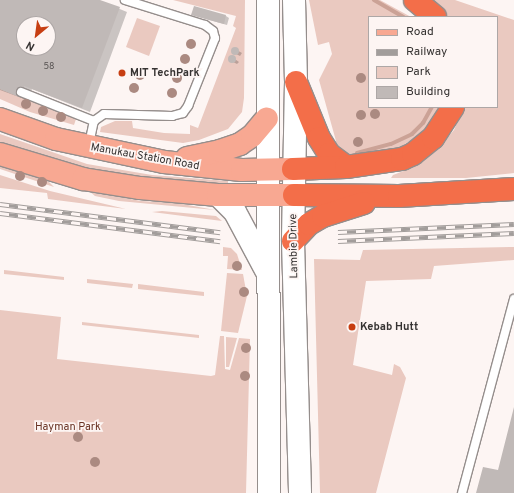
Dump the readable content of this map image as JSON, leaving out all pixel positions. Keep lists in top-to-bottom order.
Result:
{
  "streets": {
    "main road": ["Manukau Station Road", "Lambie Drive"]
  },
  "crossings": [
    ["Manukau Station Road", "Lambie Drive"]
  ],
  "parks": ["Hayman Park"],
  "places": ["MIT TechPark", "Kebab Hutt"],
  "house_numbers": ["58"],
  "legend": [
    "Road",
    "Railway",
    "Park",
    "Building"
  ],
  "north": "bottom left"
}
